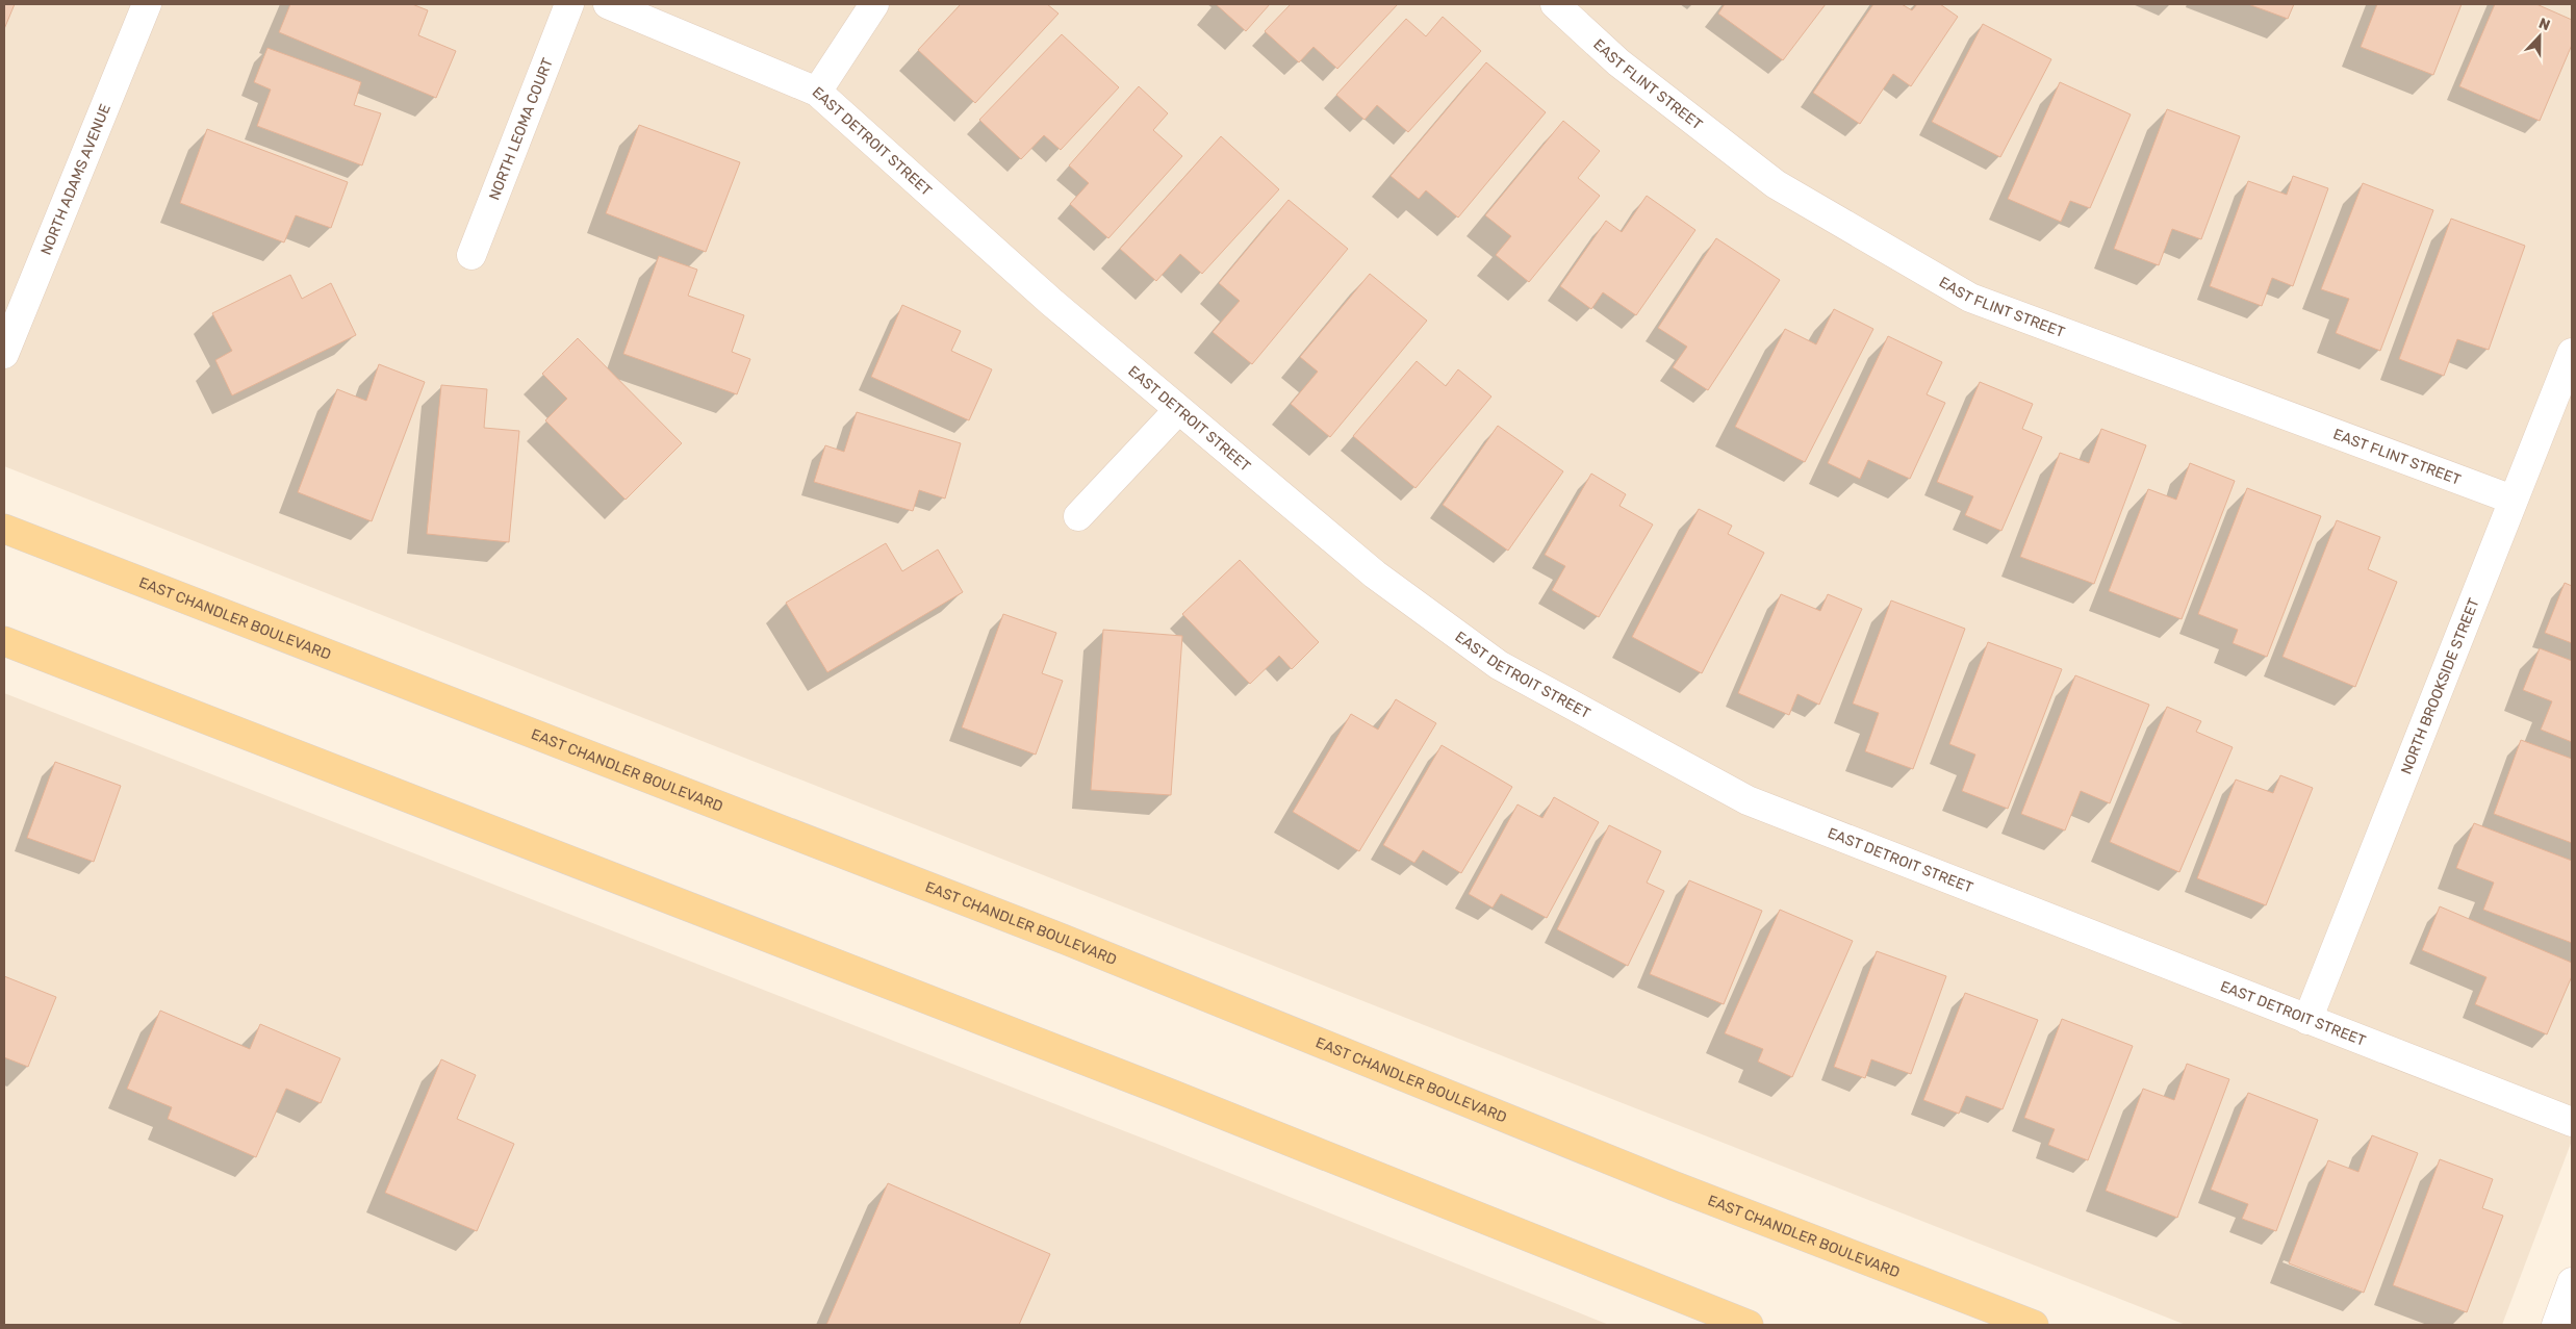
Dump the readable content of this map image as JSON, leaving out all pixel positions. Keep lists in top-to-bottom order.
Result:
{
  "streets": {
    "main road": ["EAST CHANDLER BOULEVARD"],
    "street": [
      "EAST FLINT STREET",
      "NORTH LEOMA COURT",
      "EAST DETROIT STREET",
      "NORTH ADAMS AVENUE",
      "NORTH BROOKSIDE STREET"
    ]
  },
  "crossings": [
    ["EAST FLINT STREET", "NORTH BROOKSIDE STREET"],
    ["EAST DETROIT STREET", "NORTH BROOKSIDE STREET"]
  ],
  "north": "top"
}
